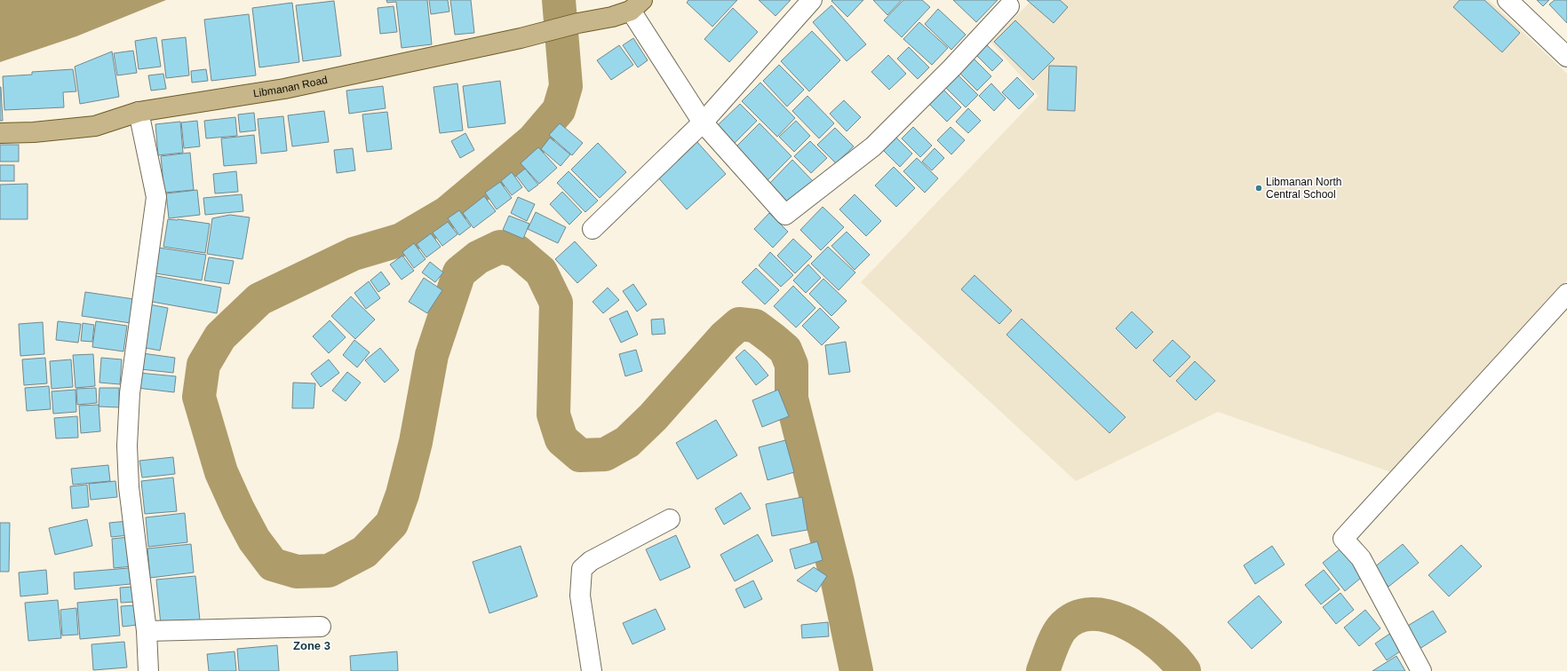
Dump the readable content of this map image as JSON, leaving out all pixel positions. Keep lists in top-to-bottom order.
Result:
{
  "streets": {
    "main road": ["Libmanan Road"]
  },
  "districts": ["Zone 3"],
  "places": ["Libmanan North Central School"]
}
